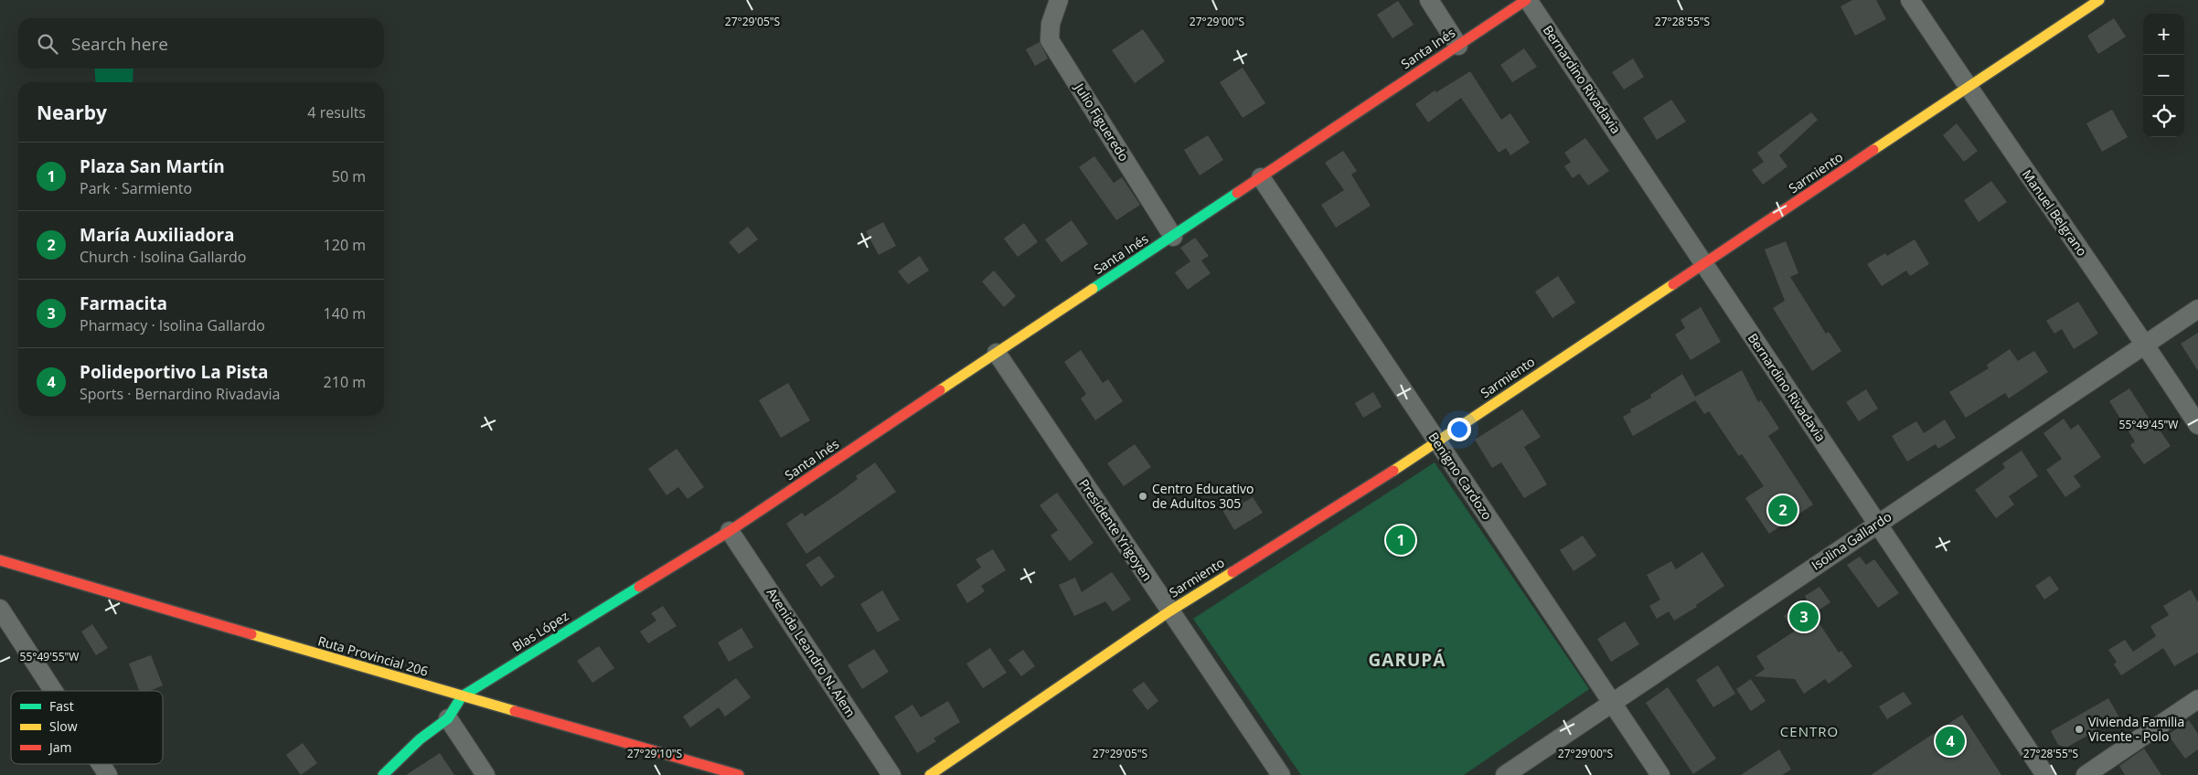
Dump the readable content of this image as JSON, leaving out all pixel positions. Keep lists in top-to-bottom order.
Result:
{
  "streets": {
    "street": [
      "Santa Inés",
      "Bernardino Rivadavia",
      "Julio Figueredo",
      "Sarmiento",
      "Manuel Belgrano",
      "Benigno Cardozo",
      "Presidente Yrigoyen",
      "Isolina Gallardo",
      "Blas López",
      "Avenida Leandro N. Alem",
      "Ruta Provincial 206"
    ]
  },
  "crossings": [
    ["Santa Inés", "Bernardino Rivadavia"],
    ["Santa Inés", "Julio Figueredo"],
    ["Santa Inés", "Benigno Cardozo"],
    ["Santa Inés", "Presidente Yrigoyen"],
    ["Santa Inés", "Blas López"],
    ["Santa Inés", "Avenida Leandro N. Alem"],
    ["Bernardino Rivadavia", "Sarmiento"],
    ["Bernardino Rivadavia", "Isolina Gallardo"],
    ["Sarmiento", "Manuel Belgrano"],
    ["Sarmiento", "Benigno Cardozo"],
    ["Sarmiento", "Presidente Yrigoyen"],
    ["Manuel Belgrano", "Isolina Gallardo"],
    ["Benigno Cardozo", "Isolina Gallardo"],
    ["Blas López", "Avenida Leandro N. Alem"],
    ["Blas López", "Ruta Provincial 206"]
  ],
  "districts": ["GARUPÁ", "CENTRO"],
  "places": ["Centro Educativo de Adultos 305", "Vivienda Familia Vicente - Polo"],
  "legend": ["Fast", "Slow", "Jam"],
  "page": {
    "map_buttons": ["+", "−"],
    "search": "Search here",
    "heading": ["Nearby", "4 results"],
    "list": [
      {
        "mark": "1",
        "name": "Plaza San Martín",
        "note": "Park · Sarmiento",
        "value": "50 m"
      },
      {
        "mark": "2",
        "name": "María Auxiliadora",
        "note": "Church · Isolina Gallardo",
        "value": "120 m"
      },
      {
        "mark": "3",
        "name": "Farmacita",
        "note": "Pharmacy · Isolina Gallardo",
        "value": "140 m"
      },
      {
        "mark": "4",
        "name": "Polideportivo La Pista",
        "note": "Sports · Bernardino Rivadavia",
        "value": "210 m"
      }
    ],
    "pins": [
      "2",
      "1",
      "3",
      "4"
    ]
  },
  "coordinates": [
    "27°29'00\"S",
    "27°28'55\"S",
    "27°29'05\"S",
    "55°49'45\"W",
    "55°49'55\"W",
    "27°29'10\"S"
  ]
}
